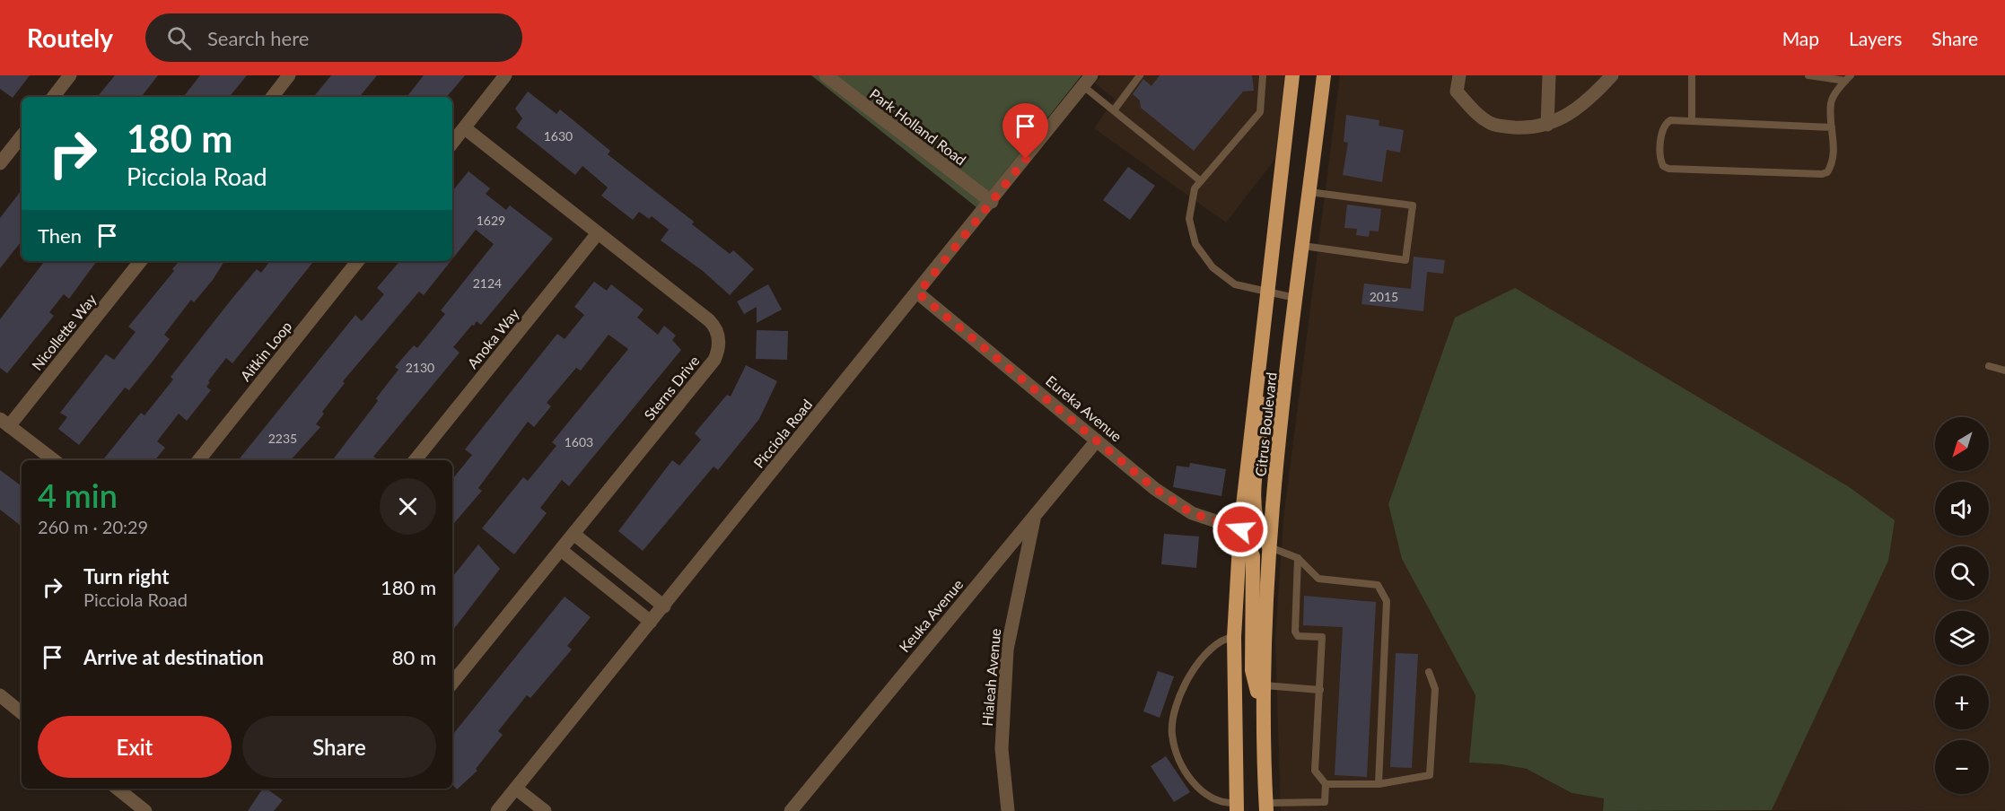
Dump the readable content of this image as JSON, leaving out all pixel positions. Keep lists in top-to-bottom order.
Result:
{
  "streets": {
    "highway": ["Citrus Boulevard"],
    "street": [
      "Park Holland Road",
      "Nicollette Way",
      "Anoka Way",
      "Aitkin Loop",
      "Sterns Drive",
      "Eureka Avenue",
      "Picciola Road",
      "Keuka Avenue",
      "Hialeah Avenue"
    ]
  },
  "crossings": [
    ["Park Holland Road", "Picciola Road"],
    ["Anoka Way", "Sterns Drive"],
    ["Eureka Avenue", "Citrus Boulevard"],
    ["Eureka Avenue", "Picciola Road"],
    ["Eureka Avenue", "Keuka Avenue"],
    ["Keuka Avenue", "Hialeah Avenue"]
  ],
  "house_numbers": [
    "1630",
    "1629",
    "2124",
    "2015",
    "2130",
    "2235",
    "1603"
  ],
  "north": "bottom left",
  "page": {
    "header": "Routely",
    "search": "Search here",
    "nav": ["Map", "Layers", "Share"],
    "turn": ["180 m", "Picciola Road"],
    "then": "Then",
    "map_buttons": ["+", "−"],
    "heading": ["4 min", "260 m · 20:29"],
    "list": [
      {
        "name": "Turn right",
        "note": "Picciola Road",
        "value": "180 m"
      },
      {
        "name": "Arrive at destination",
        "value": "80 m"
      }
    ],
    "buttons": ["Exit", "Share"]
  }
}
